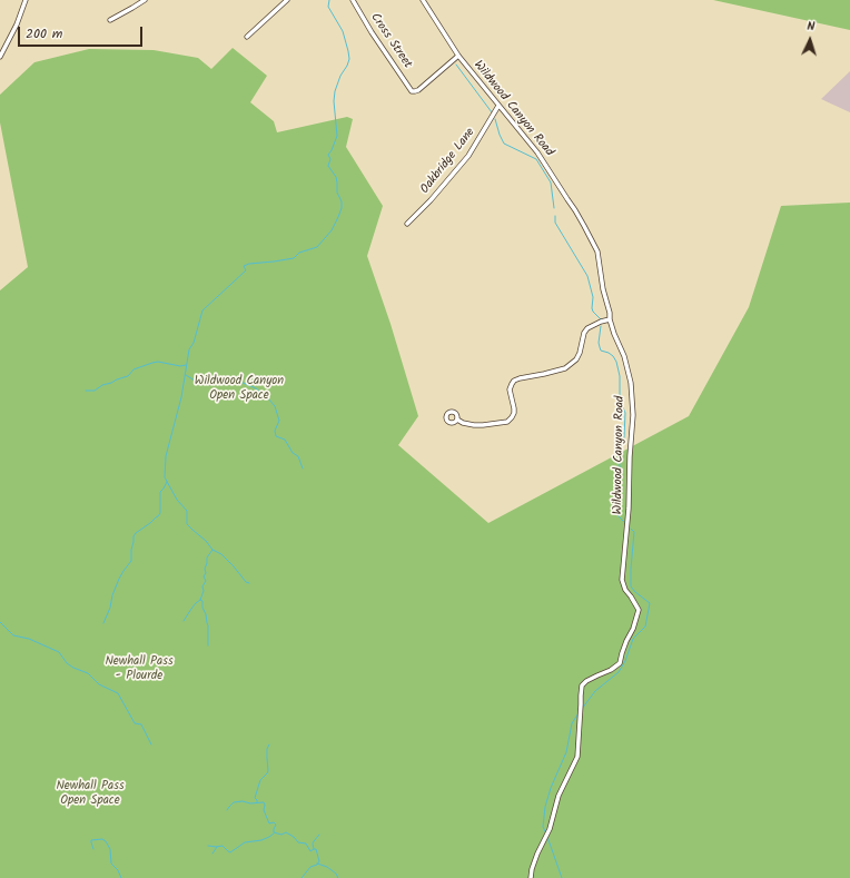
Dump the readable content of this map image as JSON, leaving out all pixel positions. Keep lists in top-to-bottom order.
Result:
{
  "streets": {
    "street": ["Cross Street", "Wildwood Canyon Road", "Oakbridge Lane"]
  },
  "crossings": [
    ["Cross Street", "Wildwood Canyon Road"],
    ["Wildwood Canyon Road", "Oakbridge Lane"]
  ],
  "parks": ["Wildwood Canyon Open Space", "Newhall Pass - Plourde", "Newhall Pass Open Space"],
  "scale_bar": "200 m",
  "north": "top"
}
